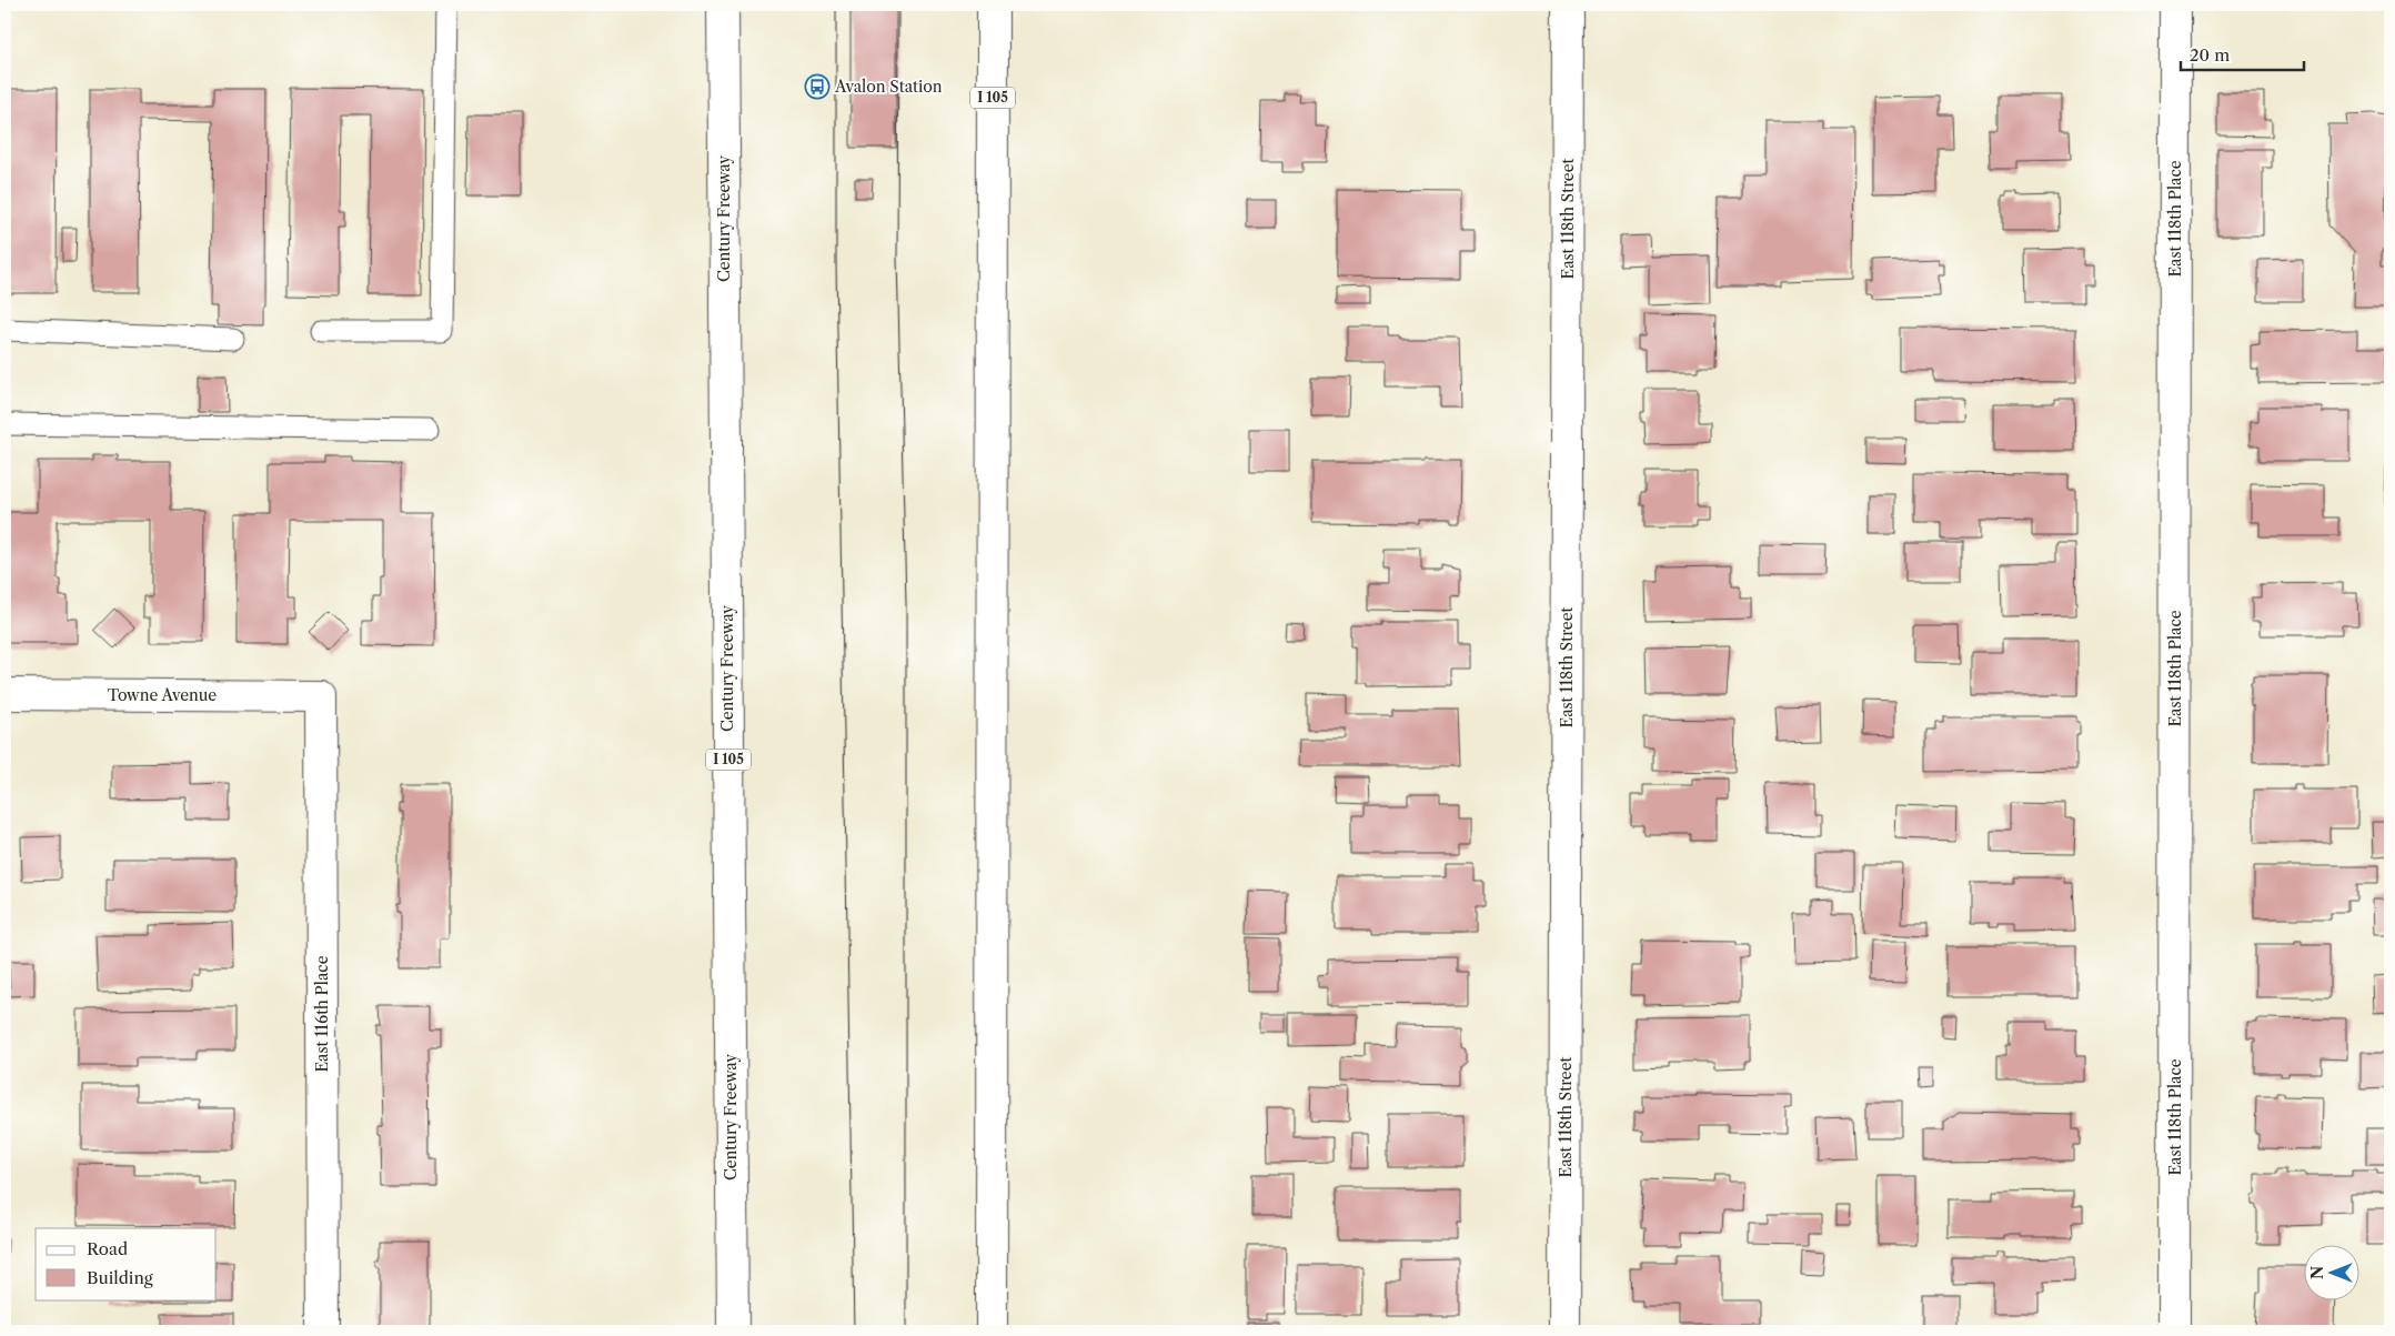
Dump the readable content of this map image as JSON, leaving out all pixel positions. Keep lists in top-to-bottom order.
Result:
{
  "streets": {
    "main road": [
      "I 105",
      "Century Freeway",
      "East 118th Street",
      "East 118th Place",
      "Towne Avenue",
      "East 116th Place"
    ]
  },
  "crossings": [
    ["Towne Avenue", "East 116th Place"]
  ],
  "places": {
    "bus stop": ["Avalon Station"]
  },
  "legend": ["Road", "Building"],
  "scale_bar": "20 m",
  "north": "left"
}
